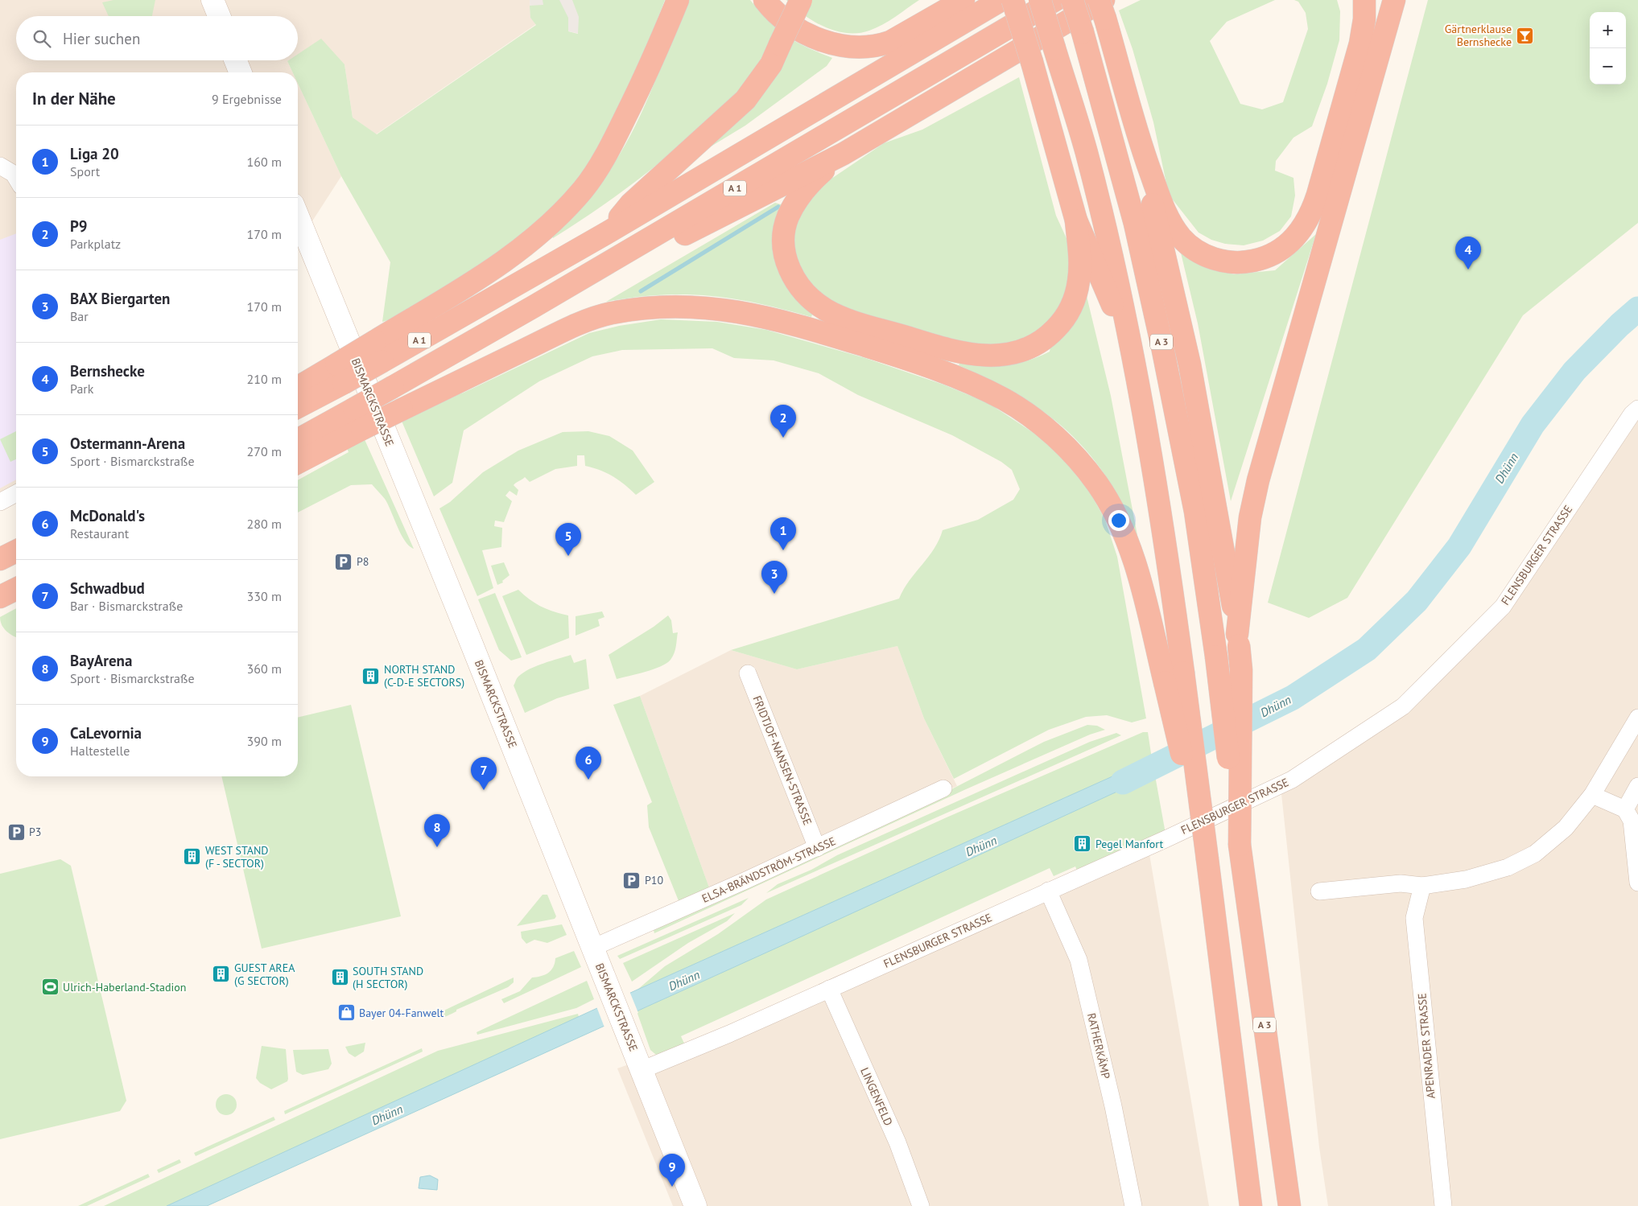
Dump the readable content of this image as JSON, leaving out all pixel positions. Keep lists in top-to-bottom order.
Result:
{
  "streets": {
    "highway": ["A 1", "A 3"],
    "main road": ["BISMARCKSTRASSE"],
    "street": [
      "FLENSBURGER STRASSE",
      "FRIDTJOF-NANSEN-STRASSE",
      "ELSA-BRÄNDSTRÖM-STRASSE",
      "RATHERKÄMP",
      "APENRADER STRASSE",
      "LINGENFELD"
    ]
  },
  "crossings": [
    ["BISMARCKSTRASSE", "FLENSBURGER STRASSE"],
    ["BISMARCKSTRASSE", "ELSA-BRÄNDSTRÖM-STRASSE"],
    ["FLENSBURGER STRASSE", "RATHERKÄMP"],
    ["FLENSBURGER STRASSE", "LINGENFELD"],
    ["FRIDTJOF-NANSEN-STRASSE", "ELSA-BRÄNDSTRÖM-STRASSE"]
  ],
  "water": ["Dhünn"],
  "places": {
    "bar": ["Gärtnerklause Bernshecke"],
    "parking": ["P8", "P3", "P10"],
    "building": [
      "NORTH STAND (C-D-E SECTORS)",
      "Pegel Manfort",
      "WEST STAND (F - SECTOR)",
      "GUEST AREA (G SECTOR)",
      "SOUTH STAND (H SECTOR)"
    ],
    "sports": ["Ulrich-Haberland-Stadion"],
    "shop": ["Bayer 04-Fanwelt"]
  },
  "page": {
    "map_buttons": ["+", "−"],
    "search": "Hier suchen",
    "heading": ["In der Nähe", "9 Ergebnisse"],
    "list": [
      {
        "mark": "1",
        "name": "Liga 20",
        "note": "Sport",
        "value": "160 m"
      },
      {
        "mark": "2",
        "name": "P9",
        "note": "Parkplatz",
        "value": "170 m"
      },
      {
        "mark": "3",
        "name": "BAX Biergarten",
        "note": "Bar",
        "value": "170 m"
      },
      {
        "mark": "4",
        "name": "Bernshecke",
        "note": "Park",
        "value": "210 m"
      },
      {
        "mark": "5",
        "name": "Ostermann-Arena",
        "note": "Sport · Bismarckstraße",
        "value": "270 m"
      },
      {
        "mark": "6",
        "name": "McDonald's",
        "note": "Restaurant",
        "value": "280 m"
      },
      {
        "mark": "7",
        "name": "Schwadbud",
        "note": "Bar · Bismarckstraße",
        "value": "330 m"
      },
      {
        "mark": "8",
        "name": "BayArena",
        "note": "Sport · Bismarckstraße",
        "value": "360 m"
      },
      {
        "mark": "9",
        "name": "CaLevornia",
        "note": "Haltestelle",
        "value": "390 m"
      }
    ],
    "pins": [
      "4",
      "2",
      "1",
      "5",
      "3",
      "6",
      "7",
      "8",
      "9"
    ]
  }
}
